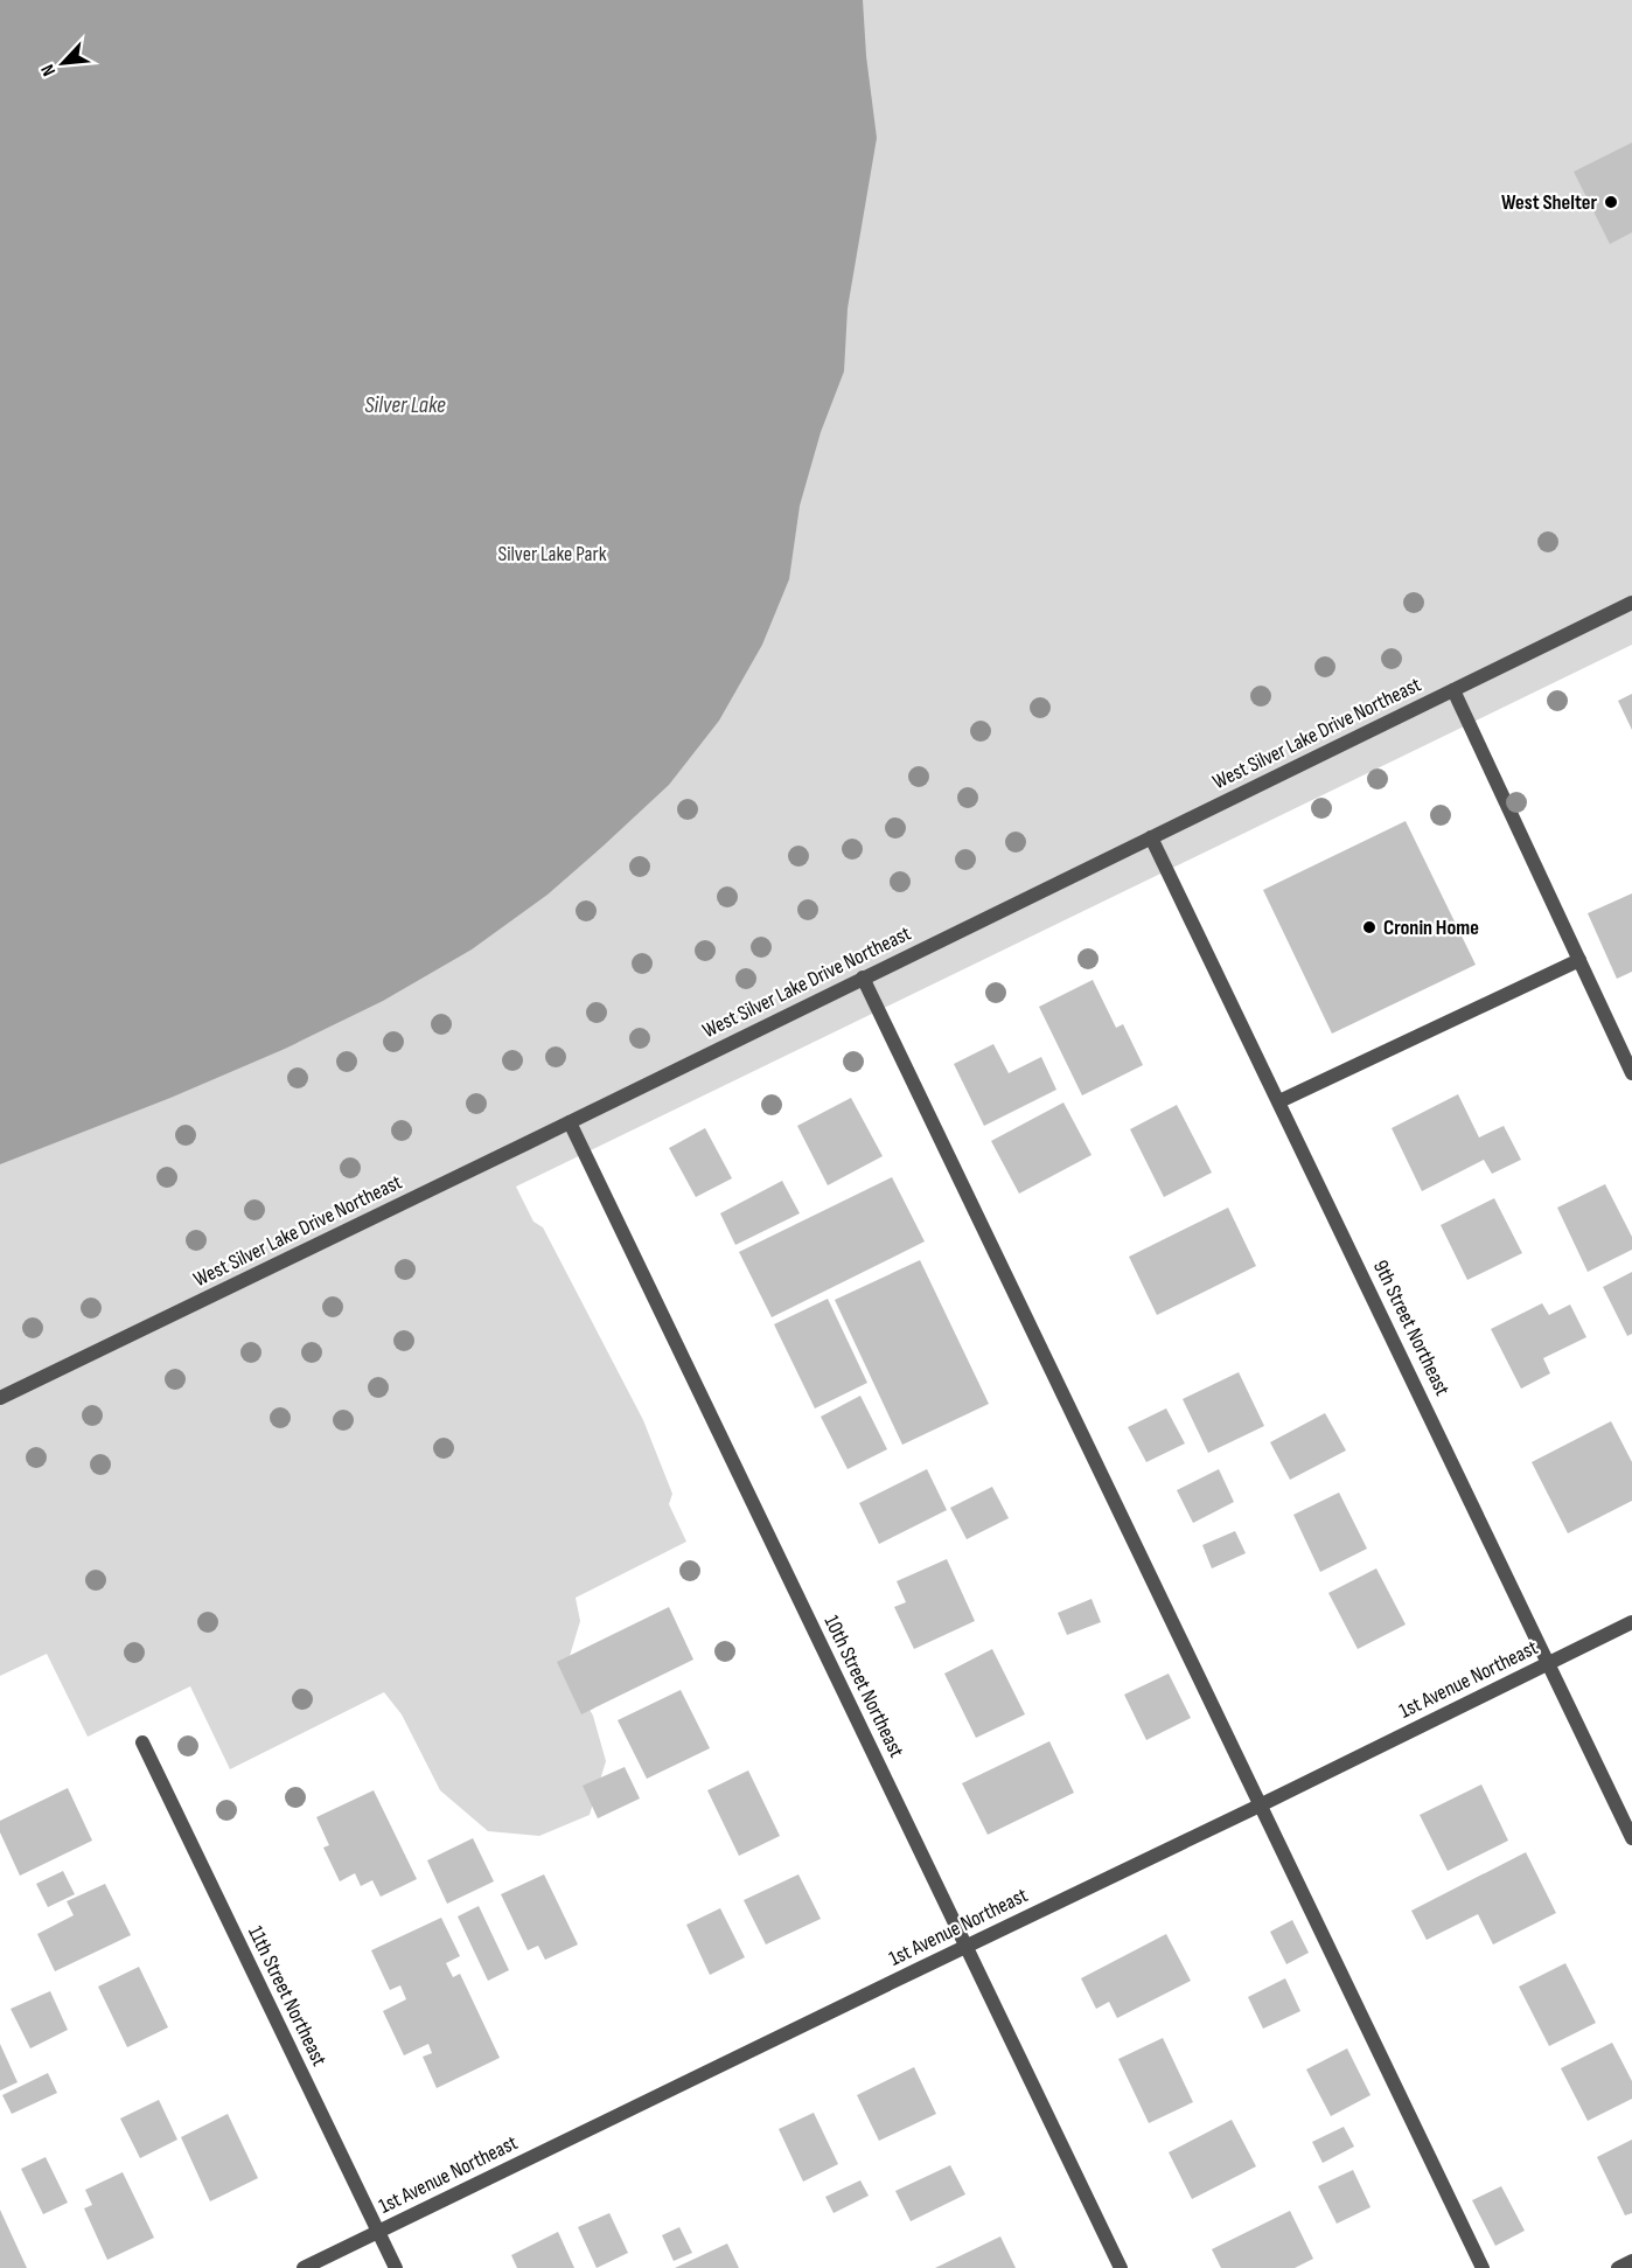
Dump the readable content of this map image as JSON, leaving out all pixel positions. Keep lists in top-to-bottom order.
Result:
{
  "streets": {
    "street": [
      "West Silver Lake Drive Northeast",
      "9th Street Northeast",
      "1st Avenue Northeast",
      "10th Street Northeast",
      "11th Street Northeast"
    ]
  },
  "crossings": [
    ["West Silver Lake Drive Northeast", "9th Street Northeast"],
    ["West Silver Lake Drive Northeast", "10th Street Northeast"],
    ["9th Street Northeast", "1st Avenue Northeast"],
    ["1st Avenue Northeast", "10th Street Northeast"],
    ["1st Avenue Northeast", "11th Street Northeast"]
  ],
  "water": ["Silver Lake"],
  "parks": ["Silver Lake Park"],
  "places": ["West Shelter", "Cronin Home"],
  "north": "bottom left"
}
